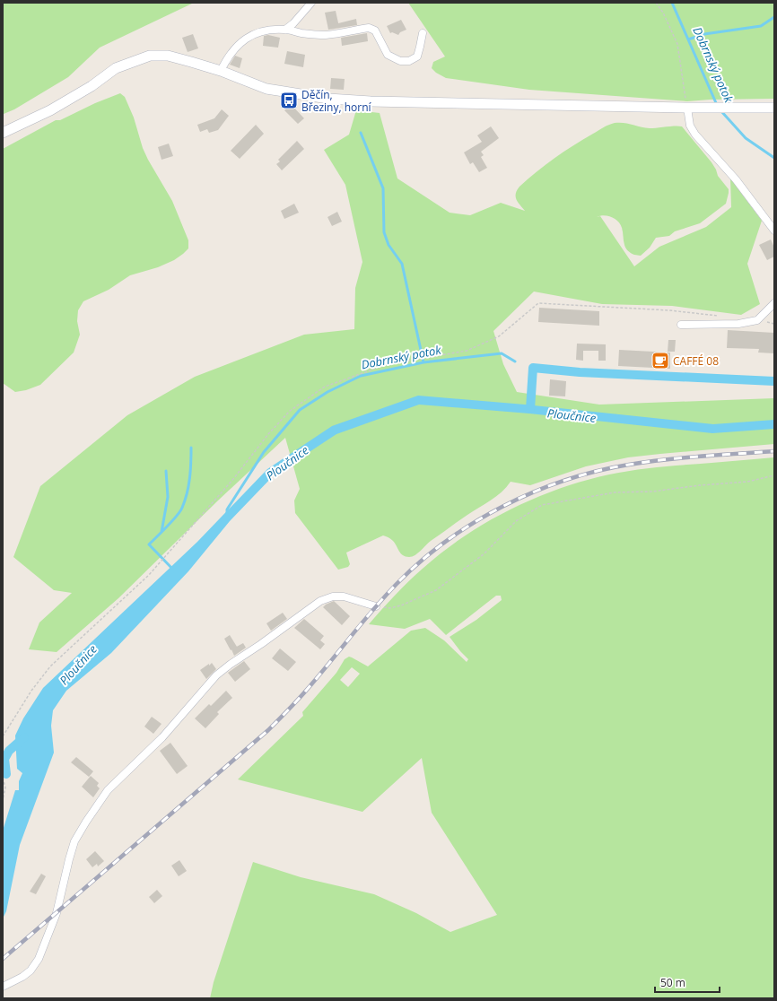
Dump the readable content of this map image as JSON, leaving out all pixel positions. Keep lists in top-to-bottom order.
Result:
{
  "water": ["Dobrnský potok", "Ploučnice"],
  "places": {
    "bus stop": ["Děčín, Březiny, horní"],
    "cafe": ["CAFFÉ 08"]
  },
  "scale_bar": "50 m"
}
